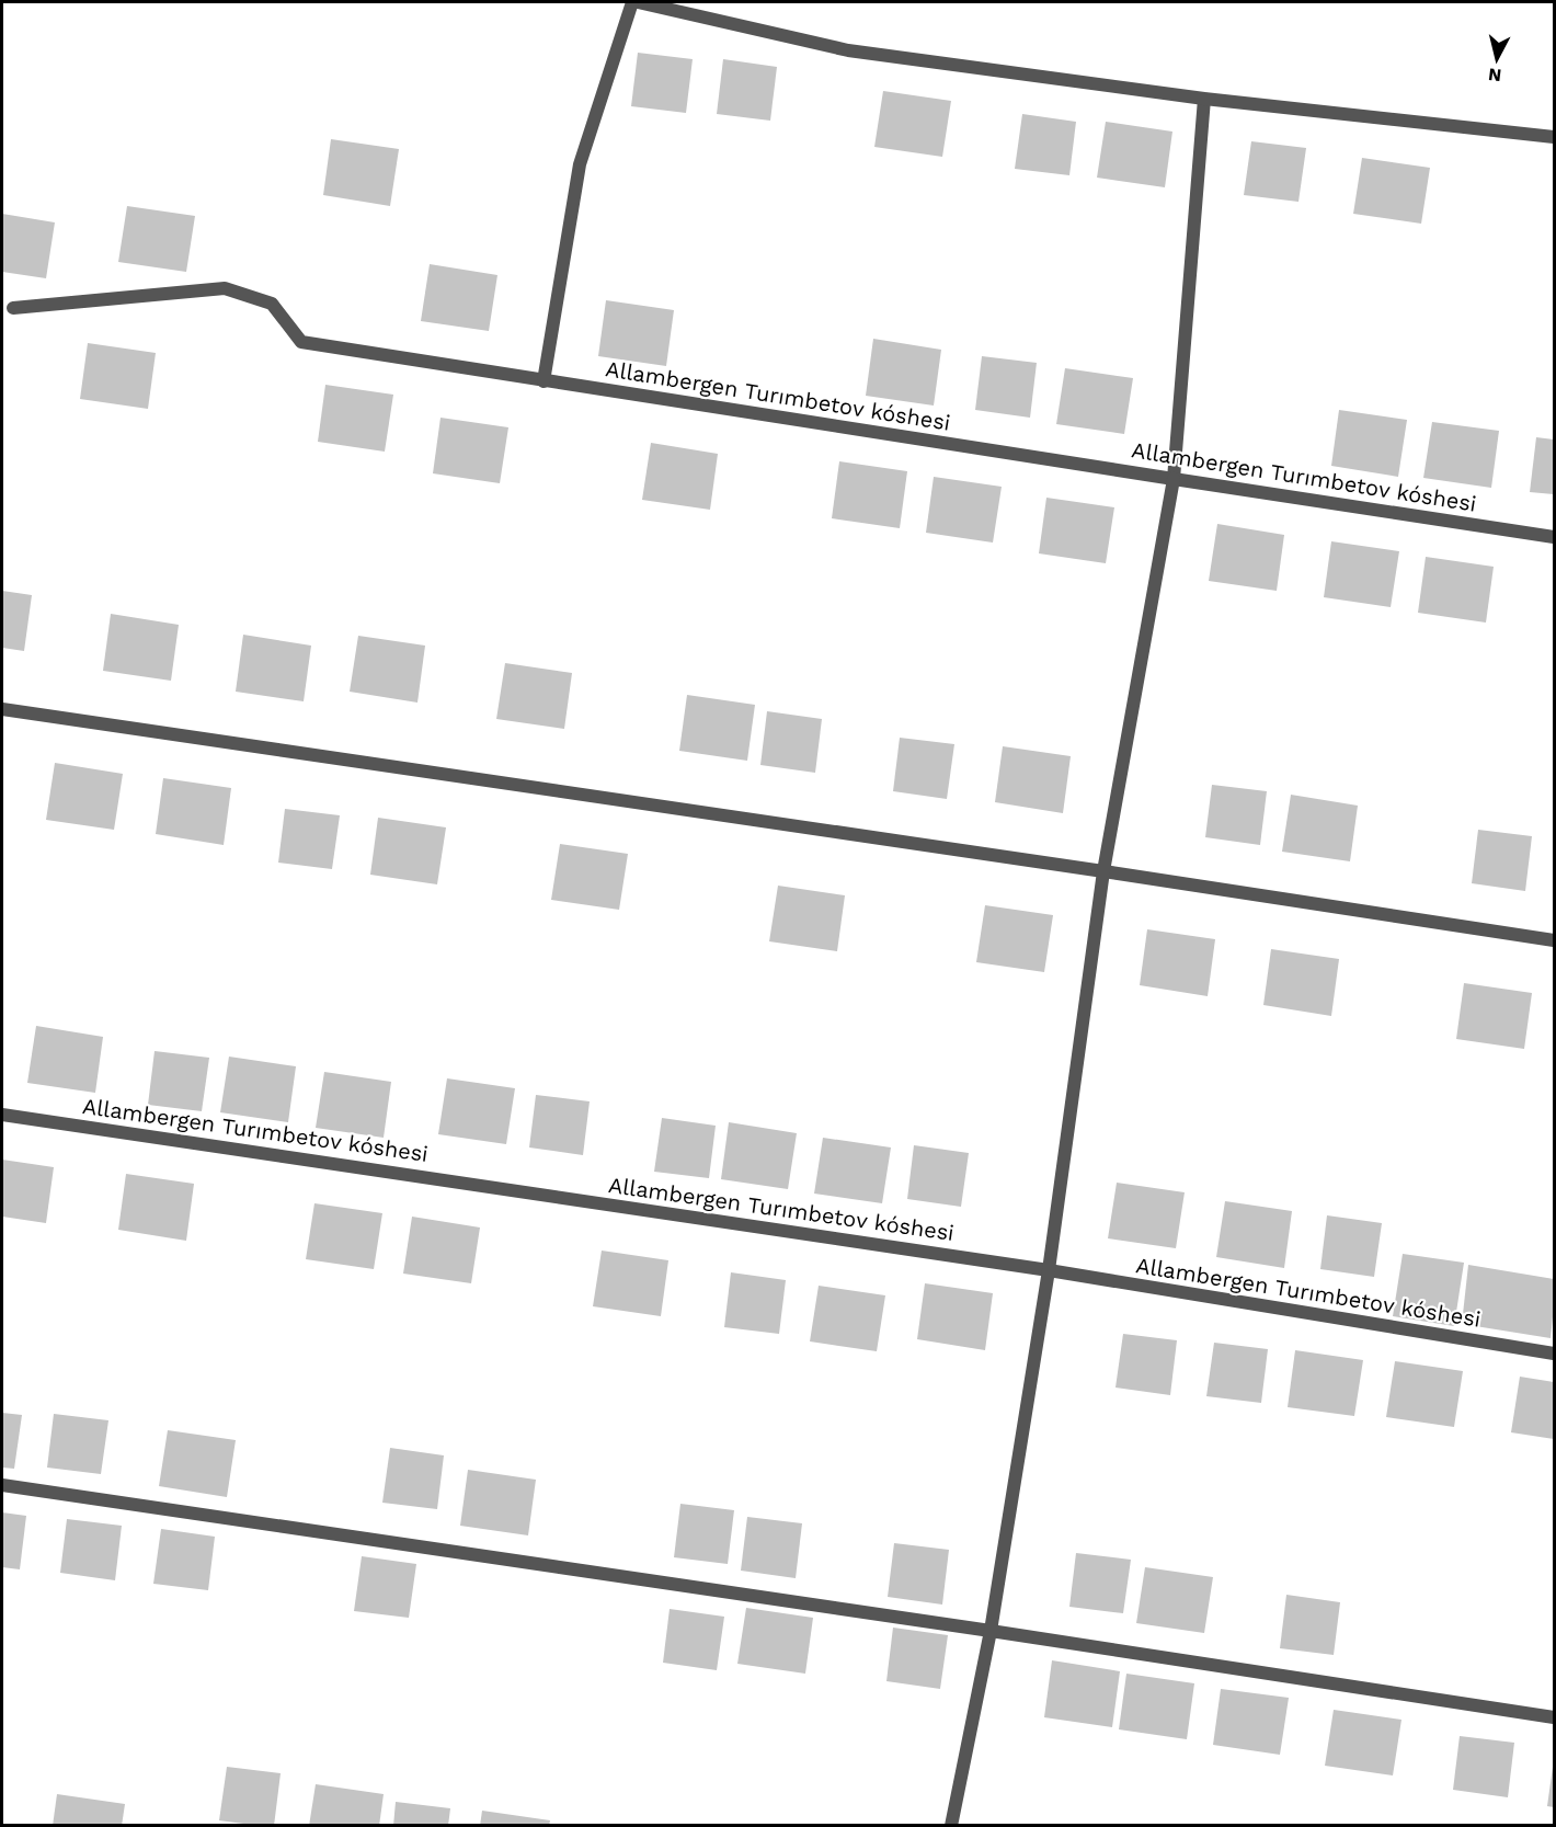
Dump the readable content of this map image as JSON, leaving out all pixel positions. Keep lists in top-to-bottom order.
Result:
{
  "streets": {
    "street": ["Allambergen Turımbetov kóshesi"]
  },
  "north": "bottom"
}
